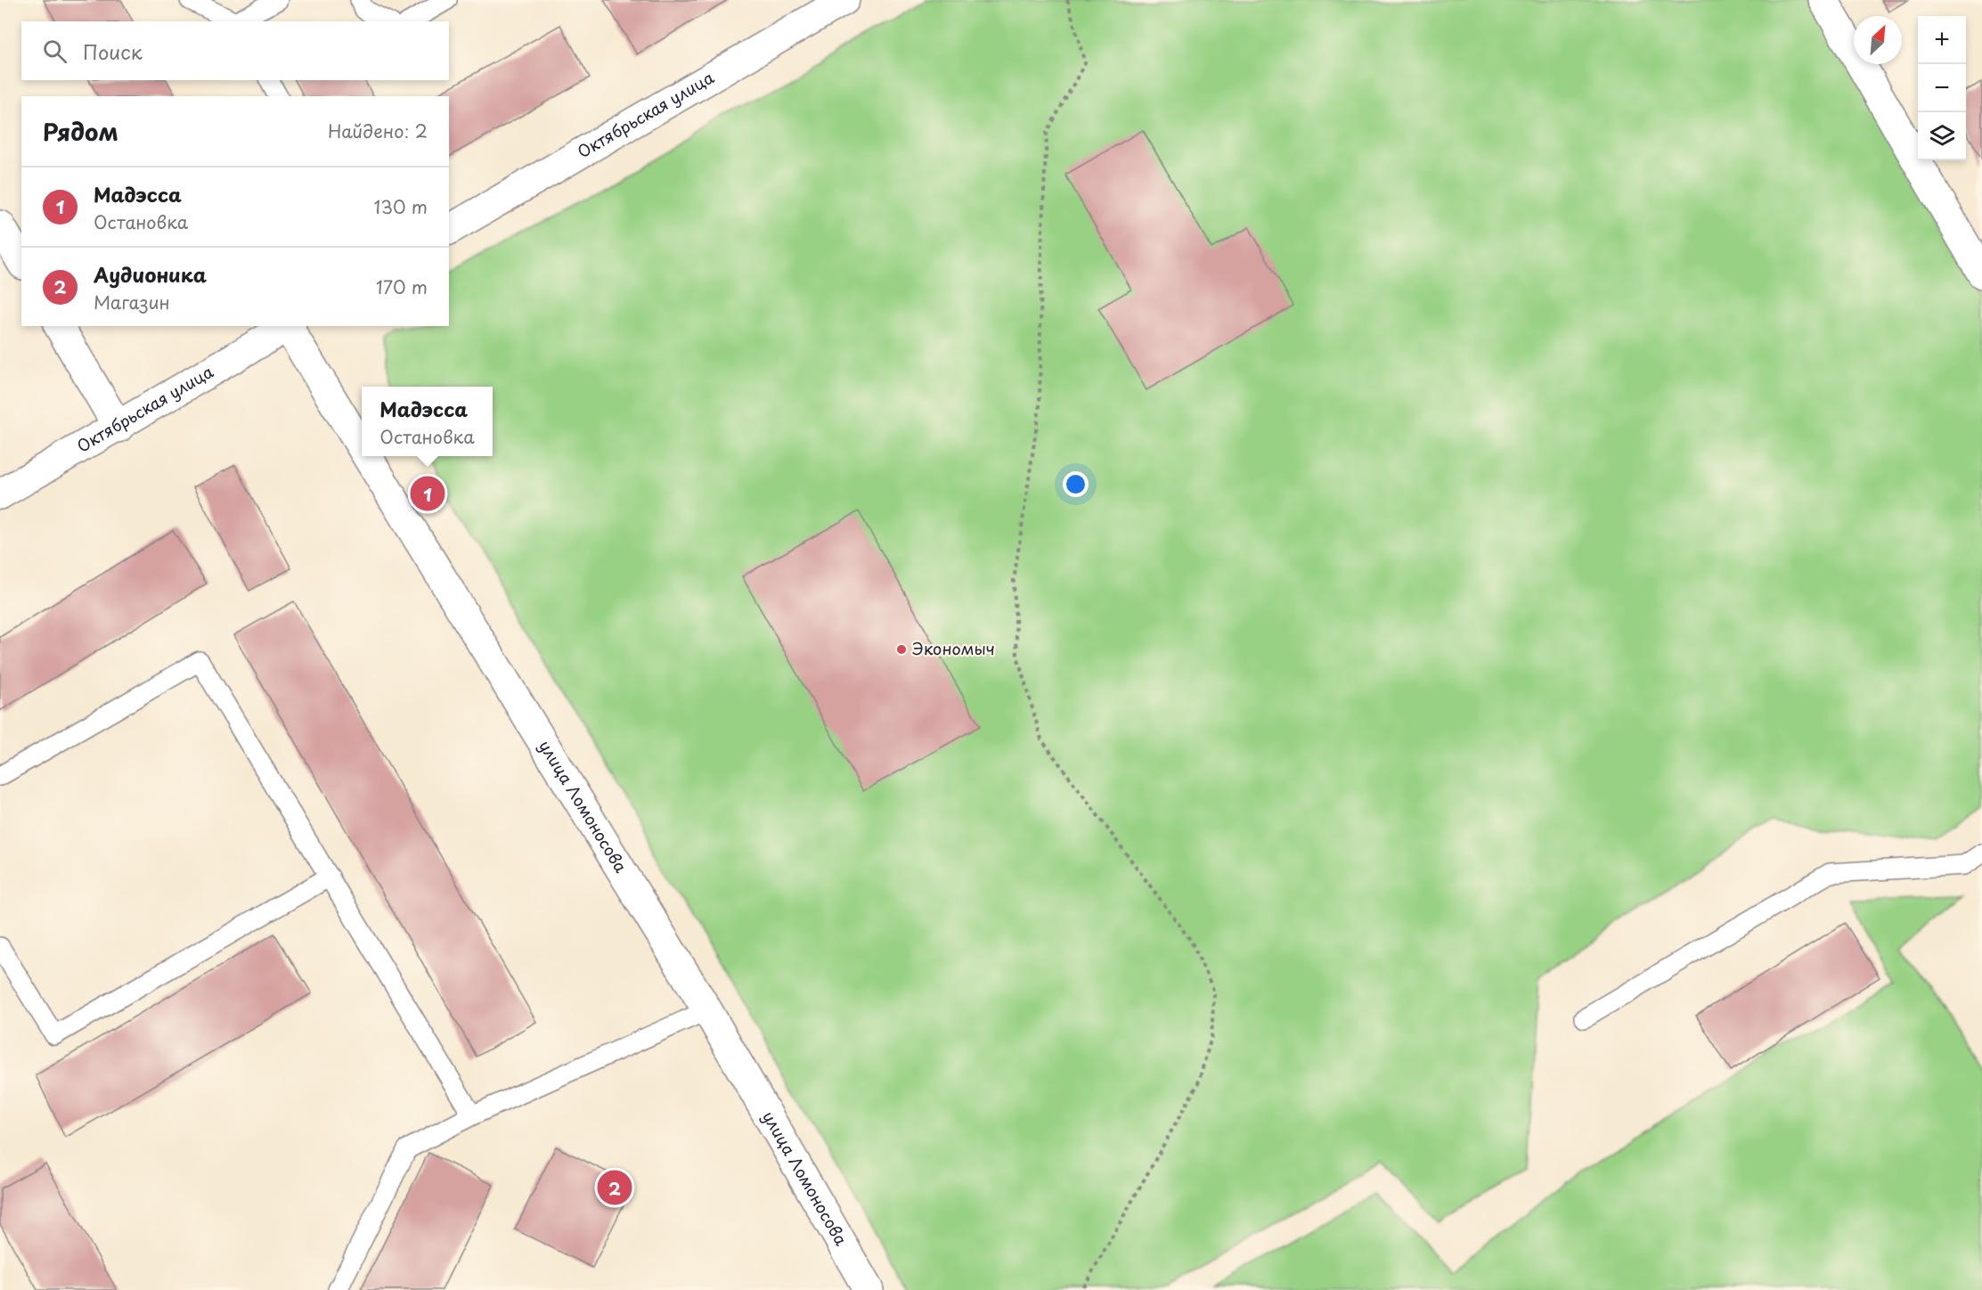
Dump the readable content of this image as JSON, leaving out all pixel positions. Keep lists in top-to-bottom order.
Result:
{
  "streets": {
    "main road": ["Октябрьская улица", "улица Ломоносова"]
  },
  "crossings": [
    ["Октябрьская улица", "улица Ломоносова"]
  ],
  "places": ["Экономыч"],
  "north": "top right",
  "page": {
    "map_buttons": ["+", "−"],
    "search": "Поиск",
    "heading": ["Рядом", "Найдено: 2"],
    "list": [
      {
        "mark": "1",
        "name": "Мадэсса",
        "note": "Остановка",
        "value": "130 m"
      },
      {
        "mark": "2",
        "name": "Аудионика",
        "note": "Магазин",
        "value": "170 m"
      }
    ],
    "popup": ["Мадэсса", "Остановка"],
    "pins": ["1", "2"]
  }
}
